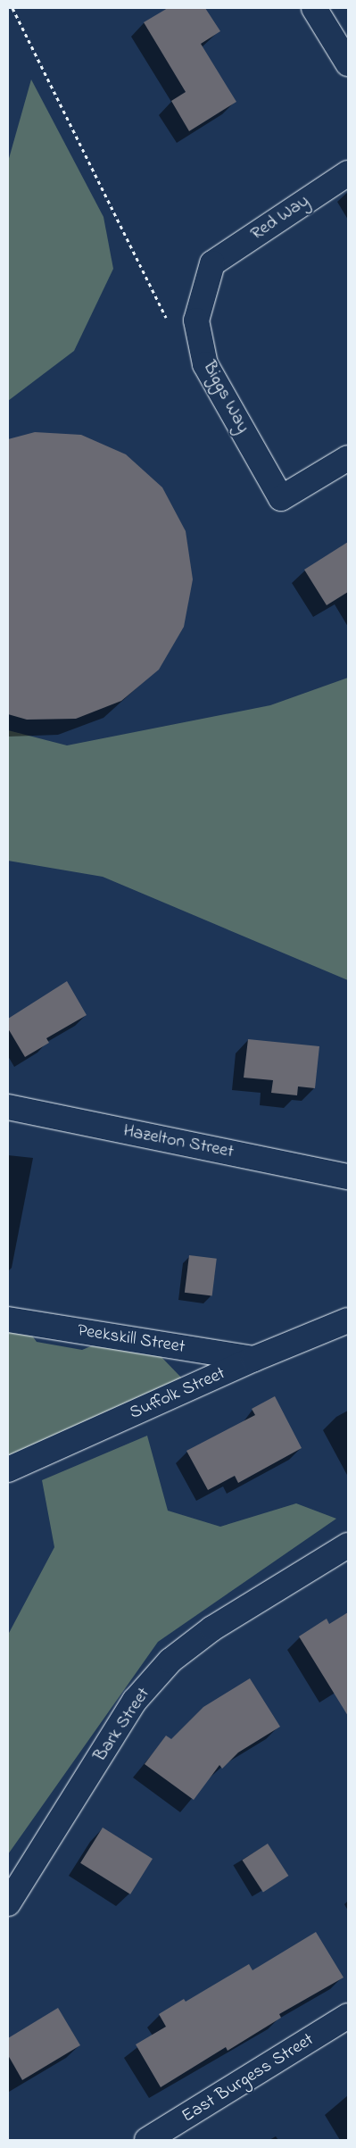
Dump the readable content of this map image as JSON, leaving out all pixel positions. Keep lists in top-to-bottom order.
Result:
{
  "streets": {
    "street": [
      "Red Way",
      "Biggs Way",
      "Hazelton Street",
      "Peekskill Street",
      "Suffolk Street",
      "Bark Street",
      "East Burgess Street"
    ]
  },
  "crossings": [
    ["Red Way", "Biggs Way"],
    ["Peekskill Street", "Suffolk Street"]
  ]
}
